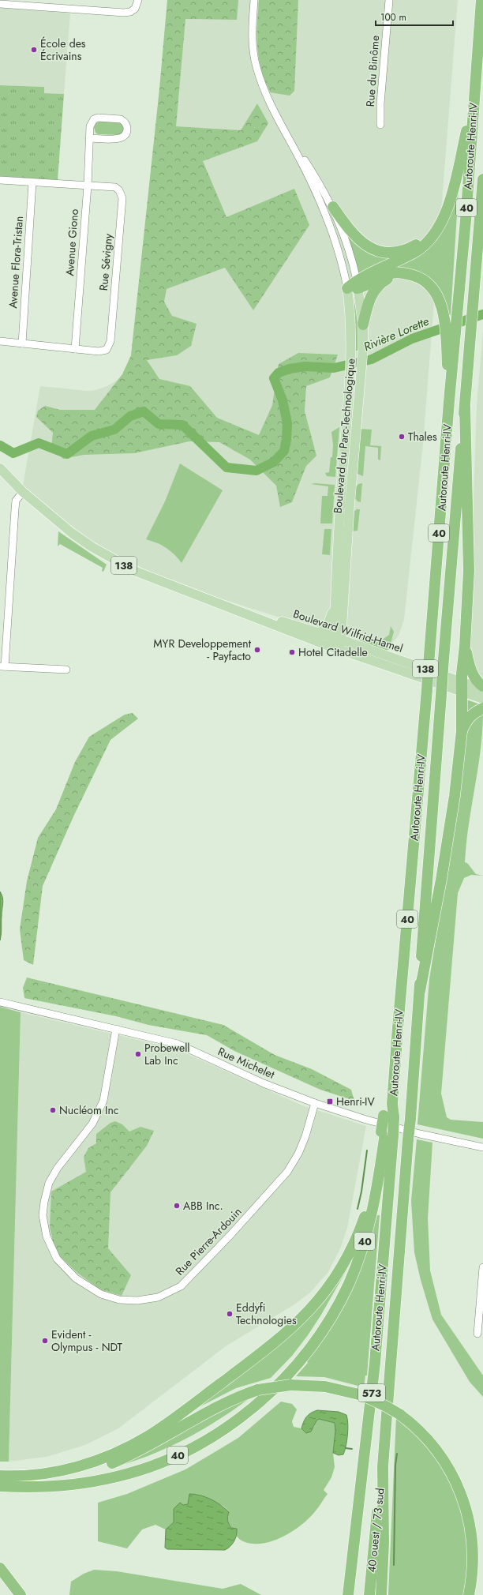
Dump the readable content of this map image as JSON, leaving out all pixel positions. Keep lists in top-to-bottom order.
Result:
{
  "streets": {
    "highway": [
      "Autoroute Henri-IV",
      "40",
      "573",
      "40 ouest / 73 sud"
    ],
    "main road": ["Boulevard du Parc-Technologique", "138", "Boulevard Wilfrid-Hamel"],
    "street": [
      "Rue du Binôme",
      "Avenue Giono",
      "Avenue Flora-Tristan",
      "Rue Sévigny",
      "Rue Michelet",
      "Rue Pierre-Ardouin"
    ]
  },
  "crossings": [
    ["Autoroute Henri-IV", "40"],
    ["Autoroute Henri-IV", "40 ouest / 73 sud"],
    ["Avenue Giono", "Rue Sévigny"],
    ["Avenue Flora-Tristan", "Rue Sévigny"],
    ["Boulevard du Parc-Technologique", "Boulevard Wilfrid-Hamel"],
    ["Rue Michelet", "Rue Pierre-Ardouin"]
  ],
  "water": ["Rivière Lorette"],
  "places": {
    "other": [
      "École des Écrivains",
      "Thales",
      "MYR Developpement - Payfacto",
      "Hotel Citadelle",
      "Probewell Lab Inc",
      "Nucléom Inc",
      "ABB Inc.",
      "Eddyfi Technologies",
      "Evident - Olympus - NDT"
    ],
    "transit": ["Henri-IV"]
  },
  "scale_bar": "100 m"
}
